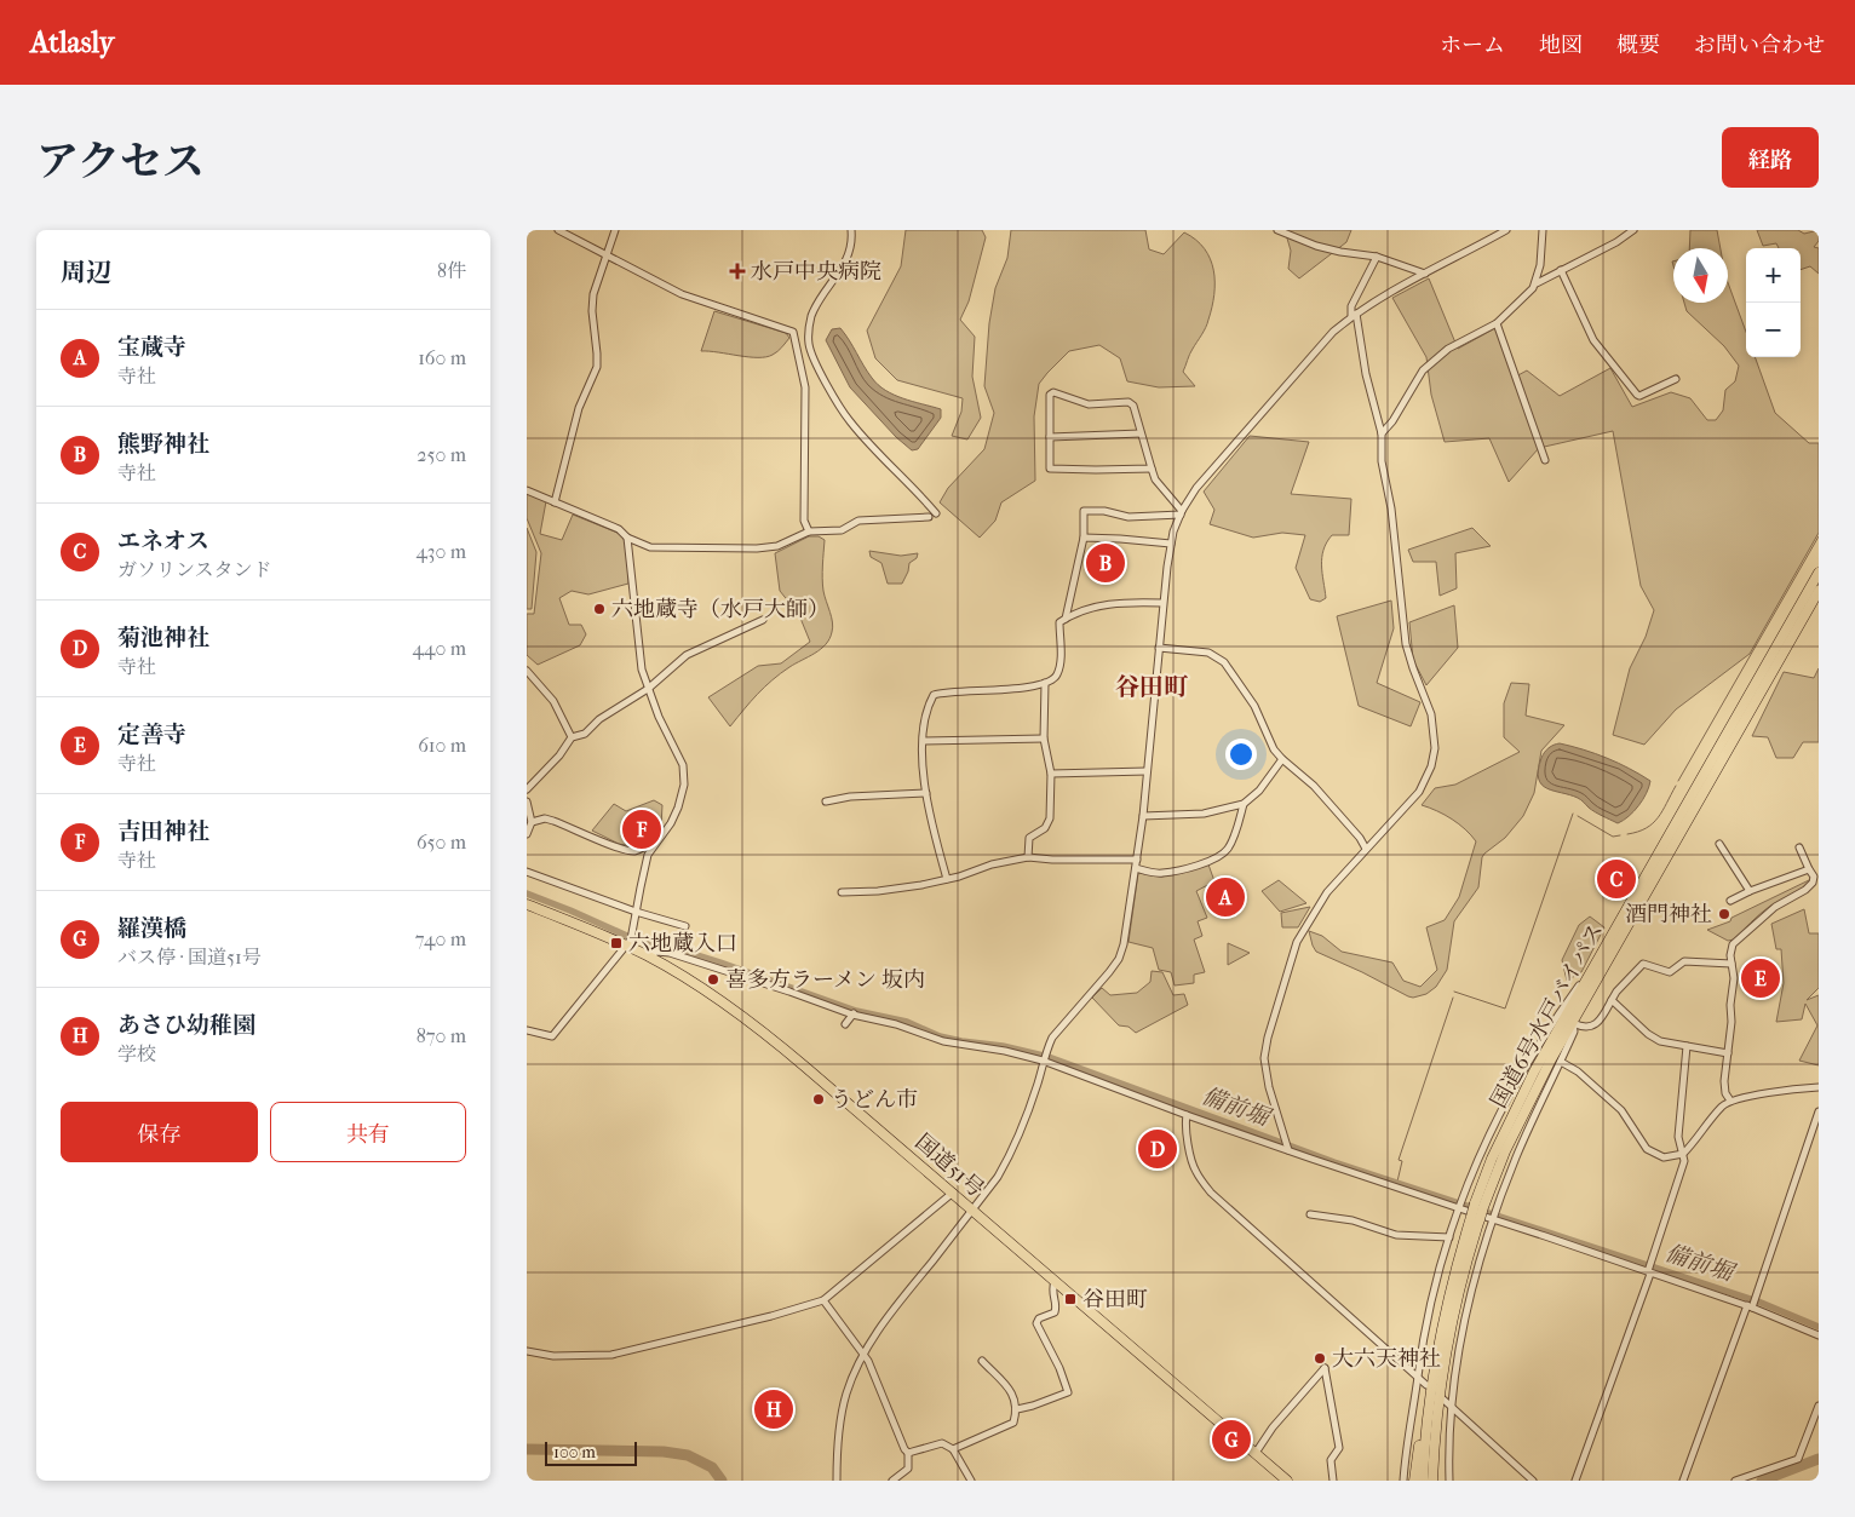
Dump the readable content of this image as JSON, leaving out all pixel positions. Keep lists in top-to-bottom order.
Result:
{
  "streets": {
    "highway": ["国道6号水戸バイパス", "国道51号"]
  },
  "districts": ["谷田町"],
  "water": ["備前堀"],
  "places": {
    "health": ["水戸中央病院"],
    "other": [
      "六地蔵寺（水戸大師）",
      "酒門神社",
      "喜多方ラーメン 坂内",
      "うどん市",
      "大六天神社"
    ],
    "transit": ["六地蔵入口", "谷田町"]
  },
  "scale_bar": "100 m",
  "north": "bottom",
  "page": {
    "header": "Atlasly",
    "nav": [
      "ホーム",
      "地図",
      "概要",
      "お問い合わせ"
    ],
    "title": "アクセス",
    "buttons": [
      "経路",
      ["保存", "共有"]
    ],
    "heading": ["周辺", "8件"],
    "map_buttons": ["+", "−"],
    "list": [
      {
        "mark": "A",
        "name": "宝蔵寺",
        "note": "寺社",
        "value": "160 m"
      },
      {
        "mark": "B",
        "name": "熊野神社",
        "note": "寺社",
        "value": "250 m"
      },
      {
        "mark": "C",
        "name": "エネオス",
        "note": "ガソリンスタンド",
        "value": "430 m"
      },
      {
        "mark": "D",
        "name": "菊池神社",
        "note": "寺社",
        "value": "440 m"
      },
      {
        "mark": "E",
        "name": "定善寺",
        "note": "寺社",
        "value": "610 m"
      },
      {
        "mark": "F",
        "name": "吉田神社",
        "note": "寺社",
        "value": "650 m"
      },
      {
        "mark": "G",
        "name": "羅漢橋",
        "note": "バス停 · 国道51号",
        "value": "740 m"
      },
      {
        "mark": "H",
        "name": "あさひ幼稚園",
        "note": "学校",
        "value": "870 m"
      }
    ],
    "pins": [
      "B",
      "F",
      "C",
      "A",
      "E",
      "D",
      "H",
      "G"
    ],
    "scale": "100 m"
  }
}
